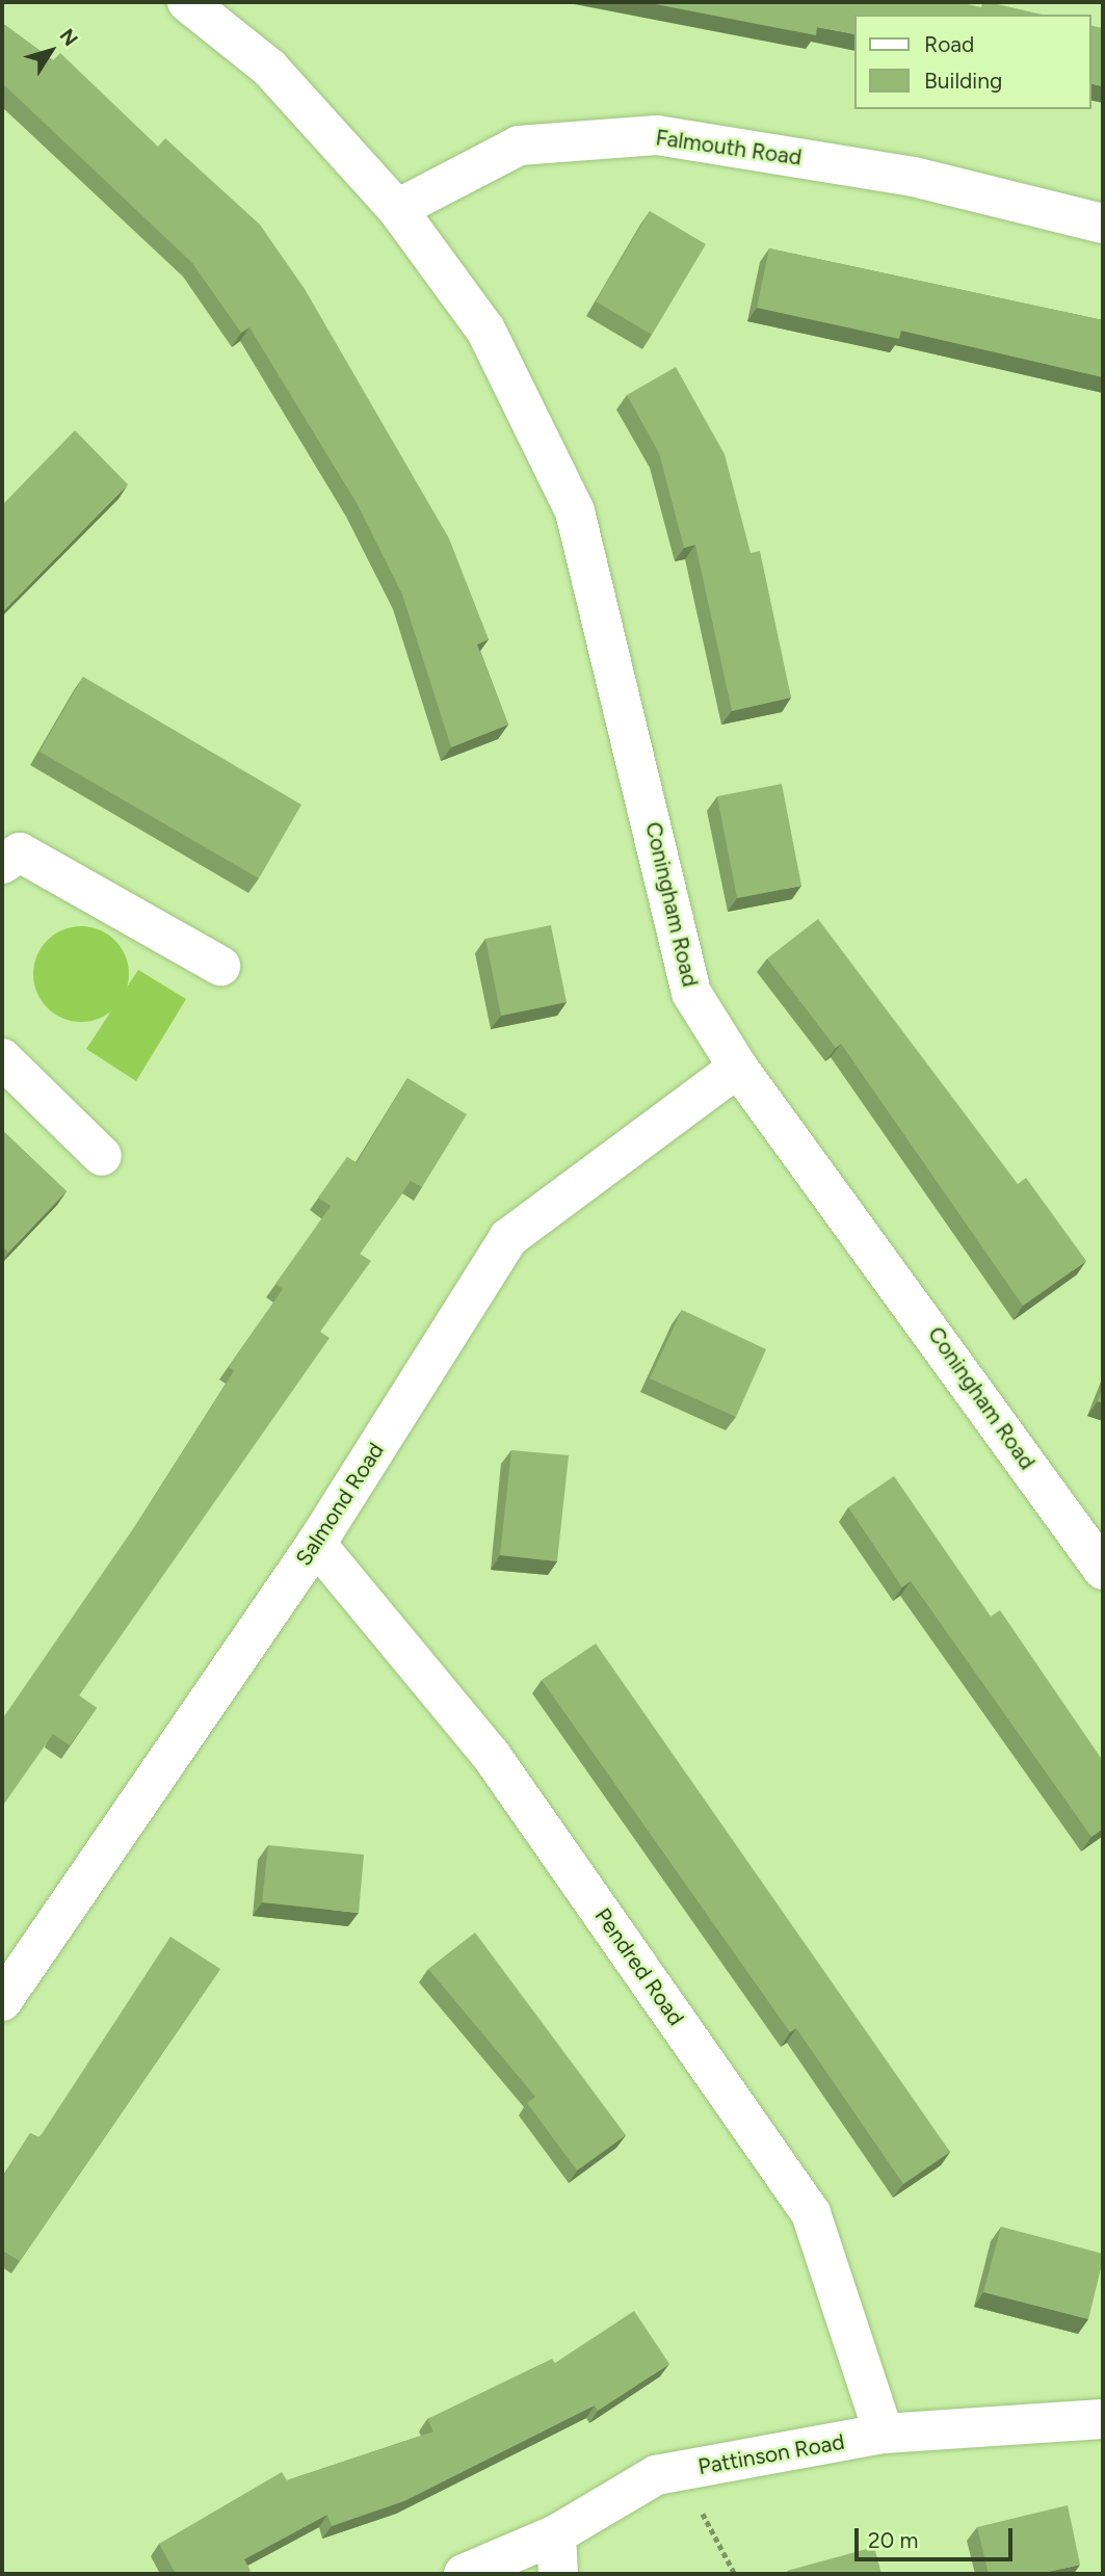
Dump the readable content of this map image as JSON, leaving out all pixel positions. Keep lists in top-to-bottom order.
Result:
{
  "streets": {
    "street": [
      "Falmouth Road",
      "Coningham Road",
      "Salmond Road",
      "Pendred Road",
      "Pattinson Road"
    ]
  },
  "crossings": [
    ["Falmouth Road", "Coningham Road"],
    ["Coningham Road", "Salmond Road"],
    ["Salmond Road", "Pendred Road"],
    ["Pendred Road", "Pattinson Road"]
  ],
  "legend": ["Road", "Building"],
  "scale_bar": "20 m",
  "north": "top right"
}
